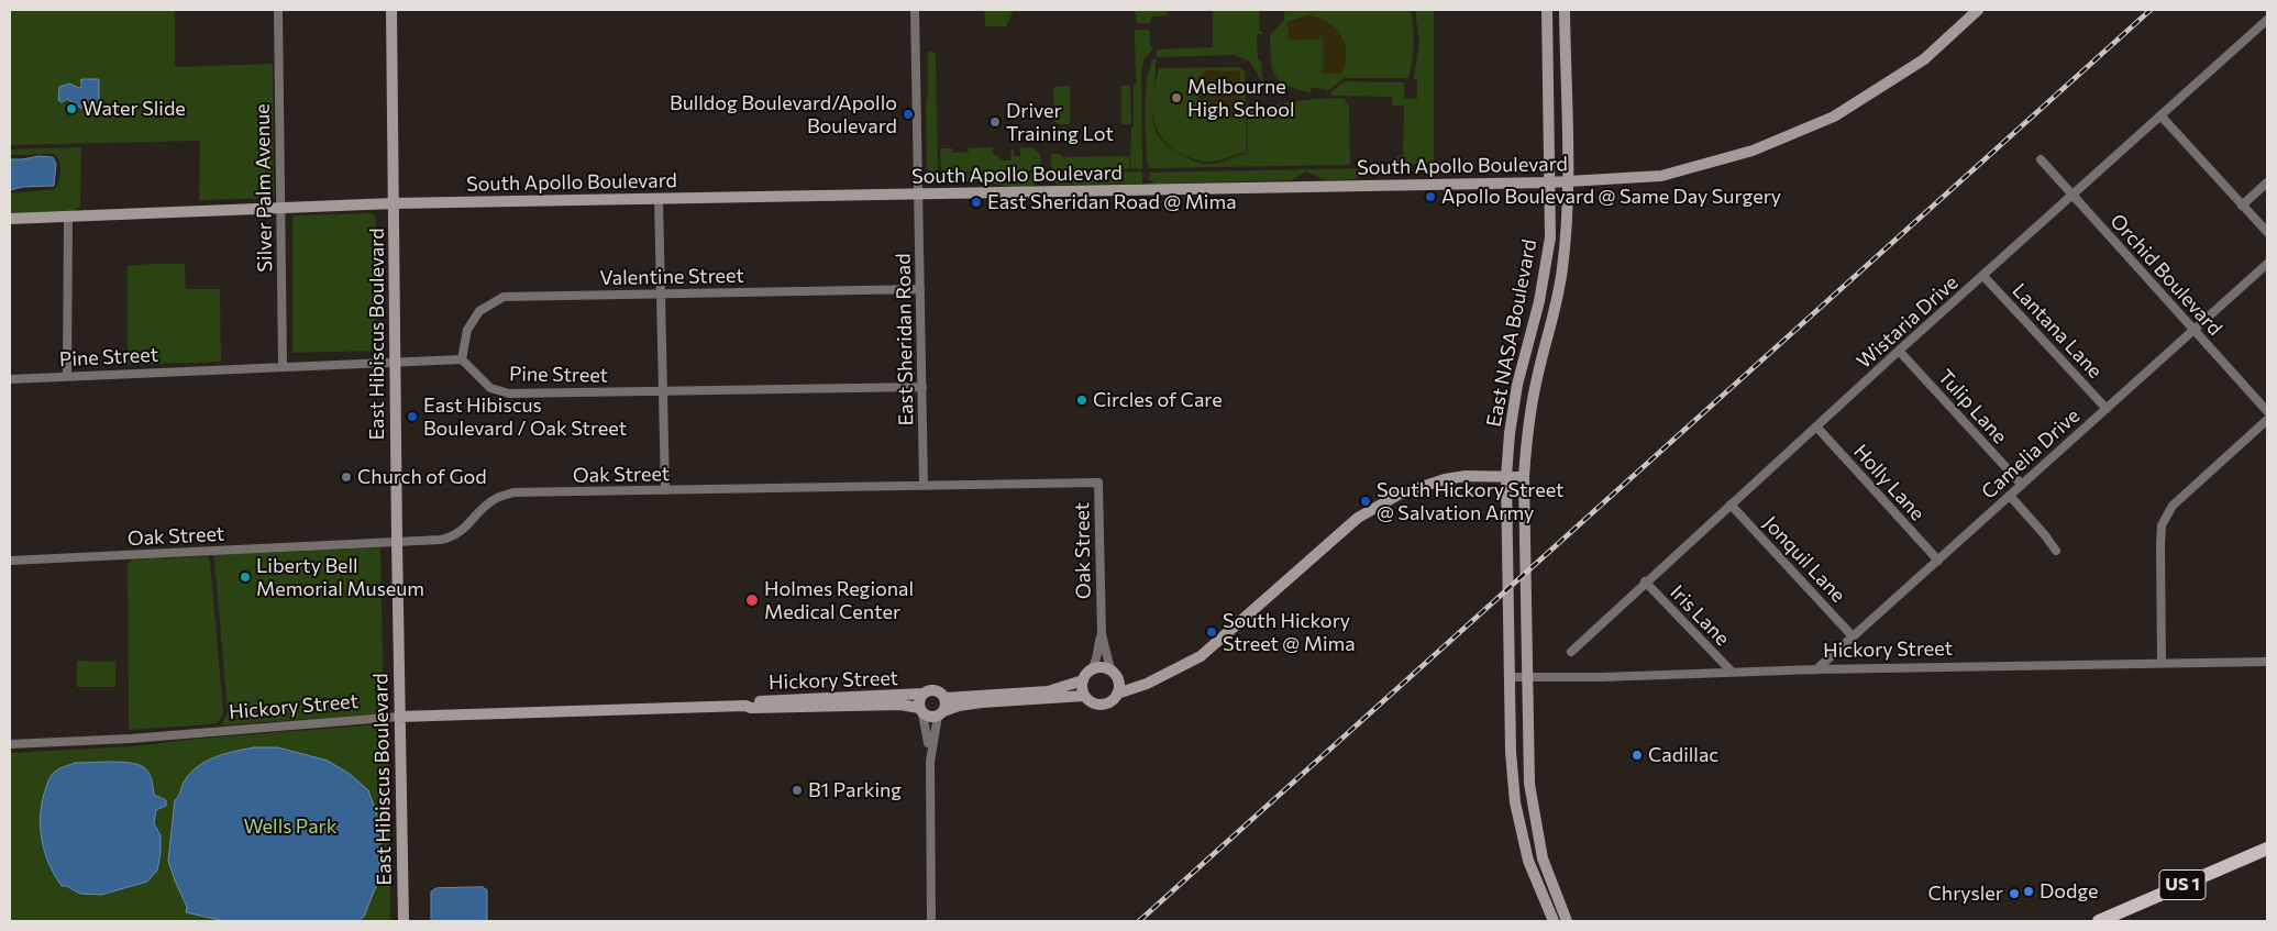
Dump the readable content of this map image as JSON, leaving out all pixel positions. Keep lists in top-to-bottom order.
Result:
{
  "streets": {
    "main road": ["US 1"],
    "street": [
      "South Apollo Boulevard",
      "Silver Palm Avenue",
      "Orchid Boulevard",
      "Valentine Street",
      "Wistaria Drive",
      "Lantana Lane",
      "East NASA Boulevard",
      "East Hibiscus Boulevard",
      "East Sheridan Road",
      "Pine Street",
      "Tulip Lane",
      "Camelia Drive",
      "Oak Street",
      "Holly Lane",
      "Jonquil Lane",
      "Iris Lane",
      "Hickory Street"
    ]
  },
  "crossings": [
    ["South Apollo Boulevard", "Silver Palm Avenue"],
    ["South Apollo Boulevard", "East NASA Boulevard"],
    ["South Apollo Boulevard", "East Hibiscus Boulevard"],
    ["South Apollo Boulevard", "East Sheridan Road"],
    ["Silver Palm Avenue", "Pine Street"],
    ["Orchid Boulevard", "Wistaria Drive"],
    ["Orchid Boulevard", "Camelia Drive"],
    ["Valentine Street", "East Sheridan Road"],
    ["Valentine Street", "Pine Street"],
    ["Wistaria Drive", "Lantana Lane"],
    ["Wistaria Drive", "Tulip Lane"],
    ["Wistaria Drive", "Holly Lane"],
    ["Wistaria Drive", "Jonquil Lane"],
    ["Wistaria Drive", "Iris Lane"],
    ["Lantana Lane", "Camelia Drive"],
    ["East NASA Boulevard", "Hickory Street"],
    ["East Hibiscus Boulevard", "Pine Street"],
    ["East Hibiscus Boulevard", "Oak Street"],
    ["East Hibiscus Boulevard", "Hickory Street"],
    ["East Sheridan Road", "Pine Street"],
    ["East Sheridan Road", "Oak Street"],
    ["Tulip Lane", "Camelia Drive"],
    ["Camelia Drive", "Holly Lane"],
    ["Camelia Drive", "Jonquil Lane"],
    ["Camelia Drive", "Hickory Street"],
    ["Iris Lane", "Hickory Street"]
  ],
  "parks": ["Wells Park"],
  "places": [
    "Melbourne High School",
    "Water Slide",
    "Bulldog Boulevard/Apollo Boulevard",
    "Driver Training Lot",
    "Apollo Boulevard @ Same Day Surgery",
    "East Sheridan Road @ Mima",
    "Circles of Care",
    "East Hibiscus Boulevard / Oak Street",
    "Church of God",
    "South Hickory Street @ Salvation Army",
    "Liberty Bell Memorial Museum",
    "Holmes Regional Medical Center",
    "South Hickory Street @ Mima",
    "Cadillac",
    "B1 Parking",
    "Dodge",
    "Chrysler"
  ]
}
